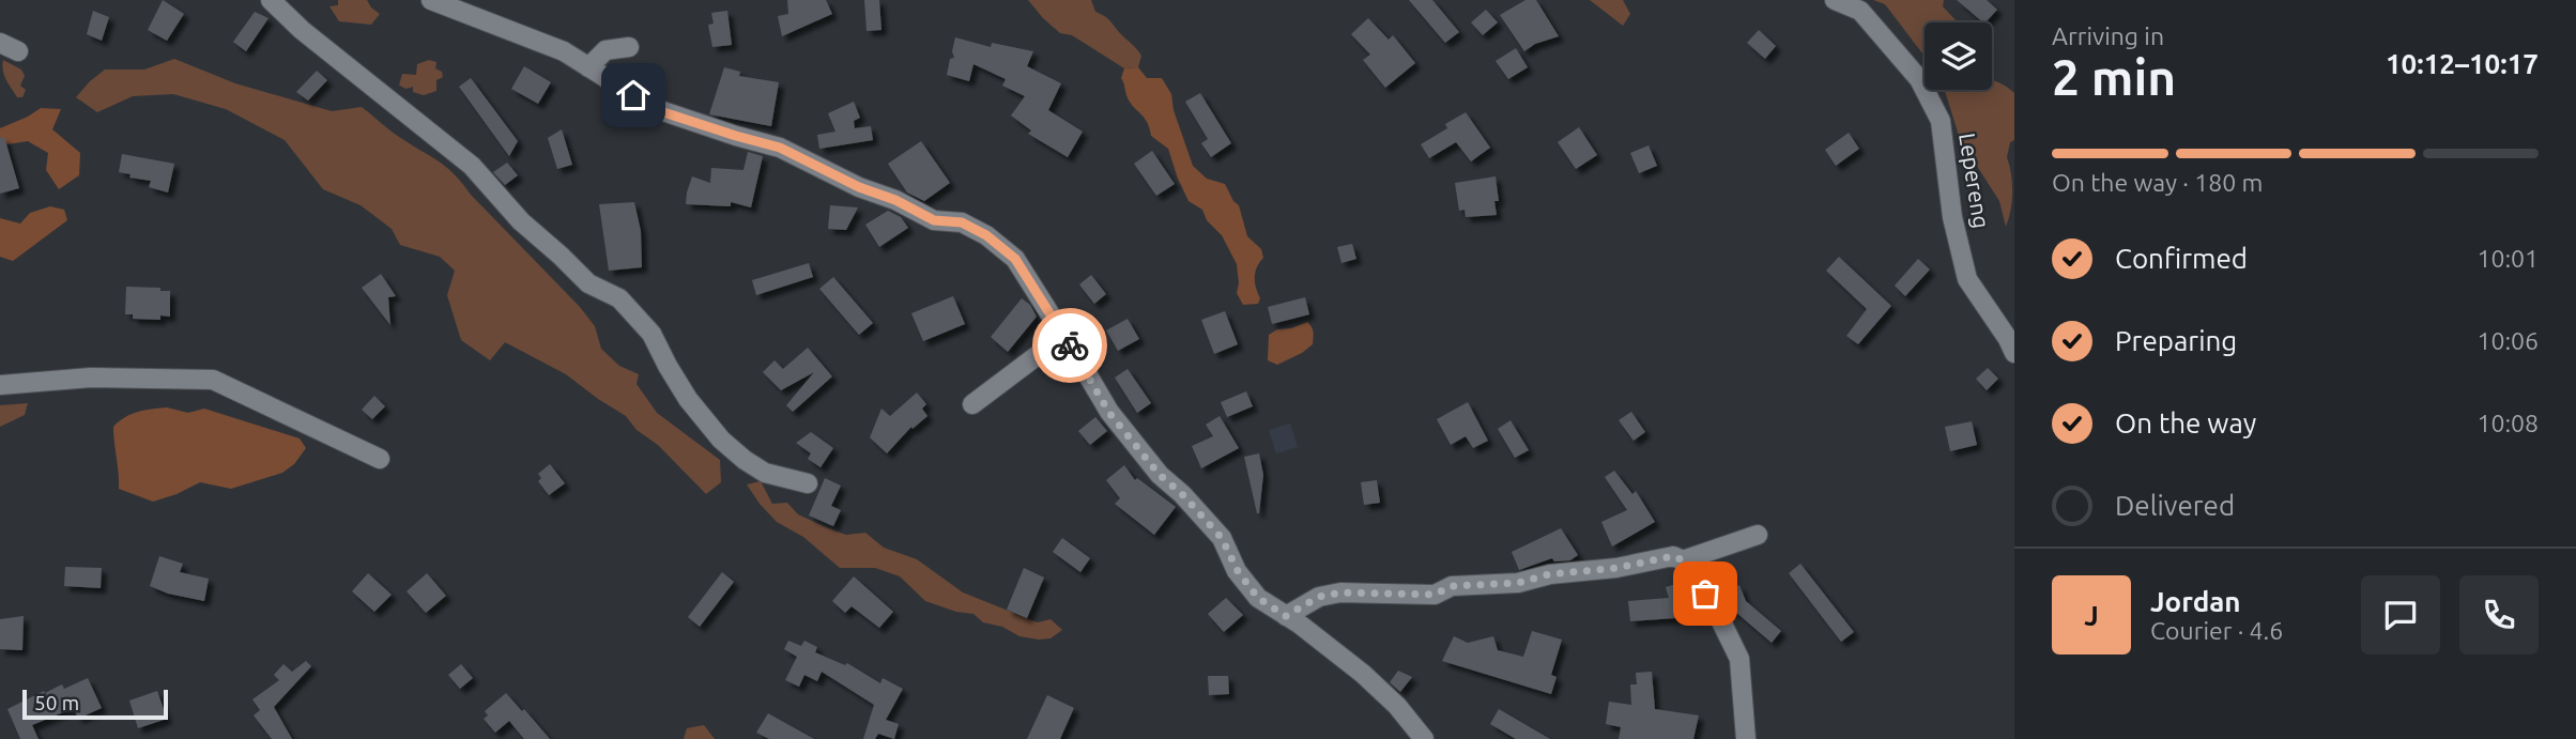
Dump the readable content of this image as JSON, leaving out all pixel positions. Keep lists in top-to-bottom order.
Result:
{
  "streets": {
    "street": ["Lepereng"]
  },
  "scale_bar": "50 m",
  "page": {
    "heading": ["2 min", "Arriving in", "10:12–10:17"],
    "panel": ["Jordan", "Courier · 4.6"],
    "bar": "On the way · 180 m",
    "list": [
      ["Confirmed", "10:01"],
      ["Preparing", "10:06"],
      ["On the way", "10:08"],
      "Delivered"
    ],
    "round": "J",
    "scale": "50 m"
  }
}
